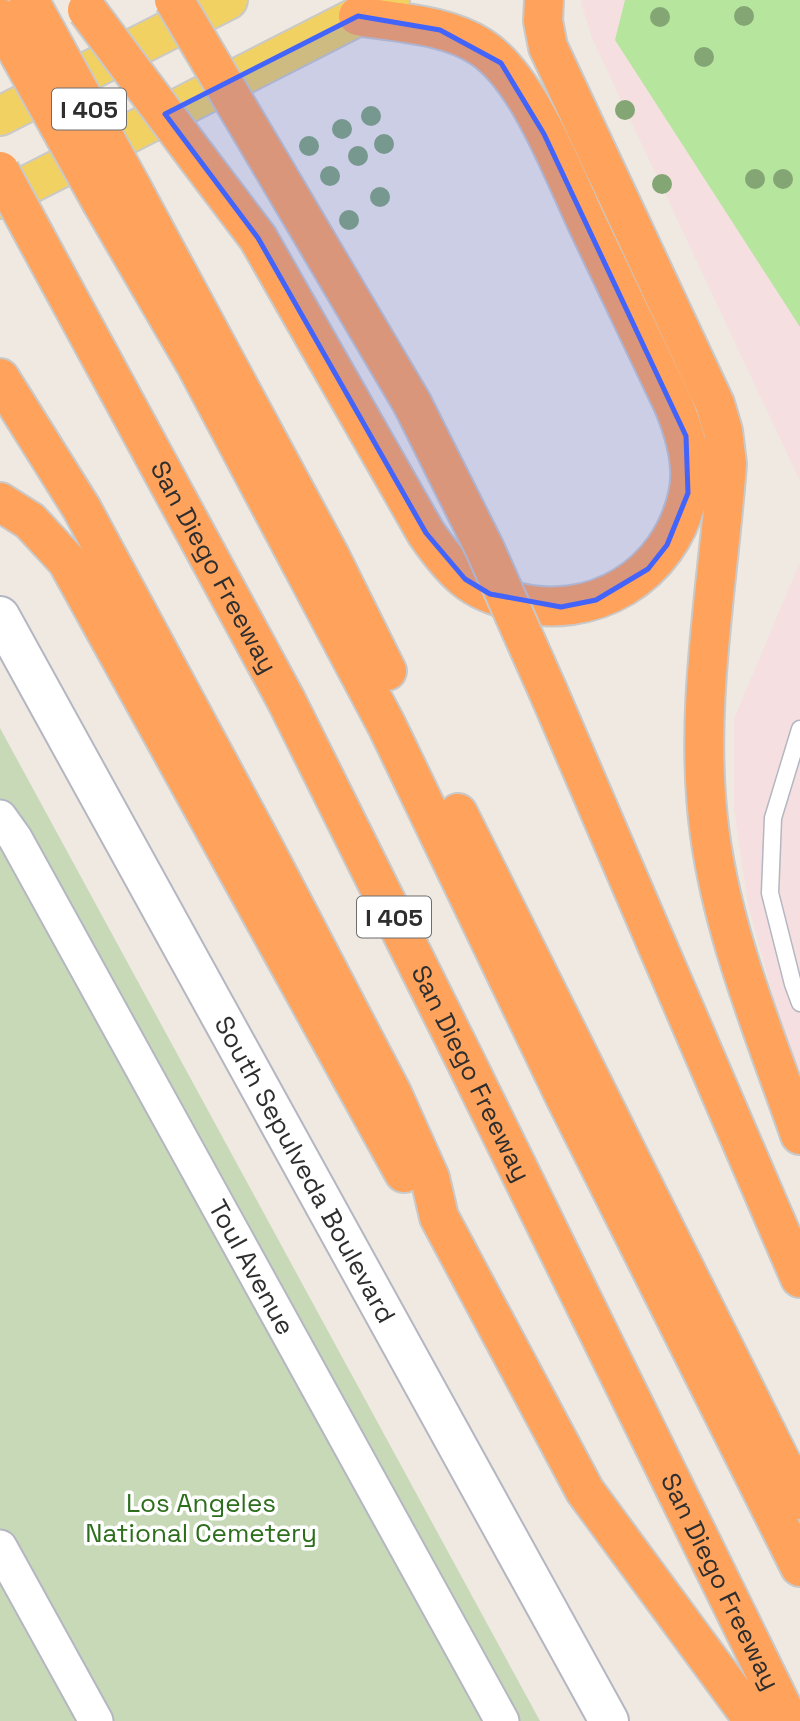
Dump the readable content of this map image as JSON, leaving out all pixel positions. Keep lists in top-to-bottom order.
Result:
{
  "streets": {
    "highway": ["I 405", "San Diego Freeway"],
    "main road": ["South Sepulveda Boulevard"],
    "street": ["Toul Avenue"]
  },
  "parks": ["Los Angeles National Cemetery"]
}
